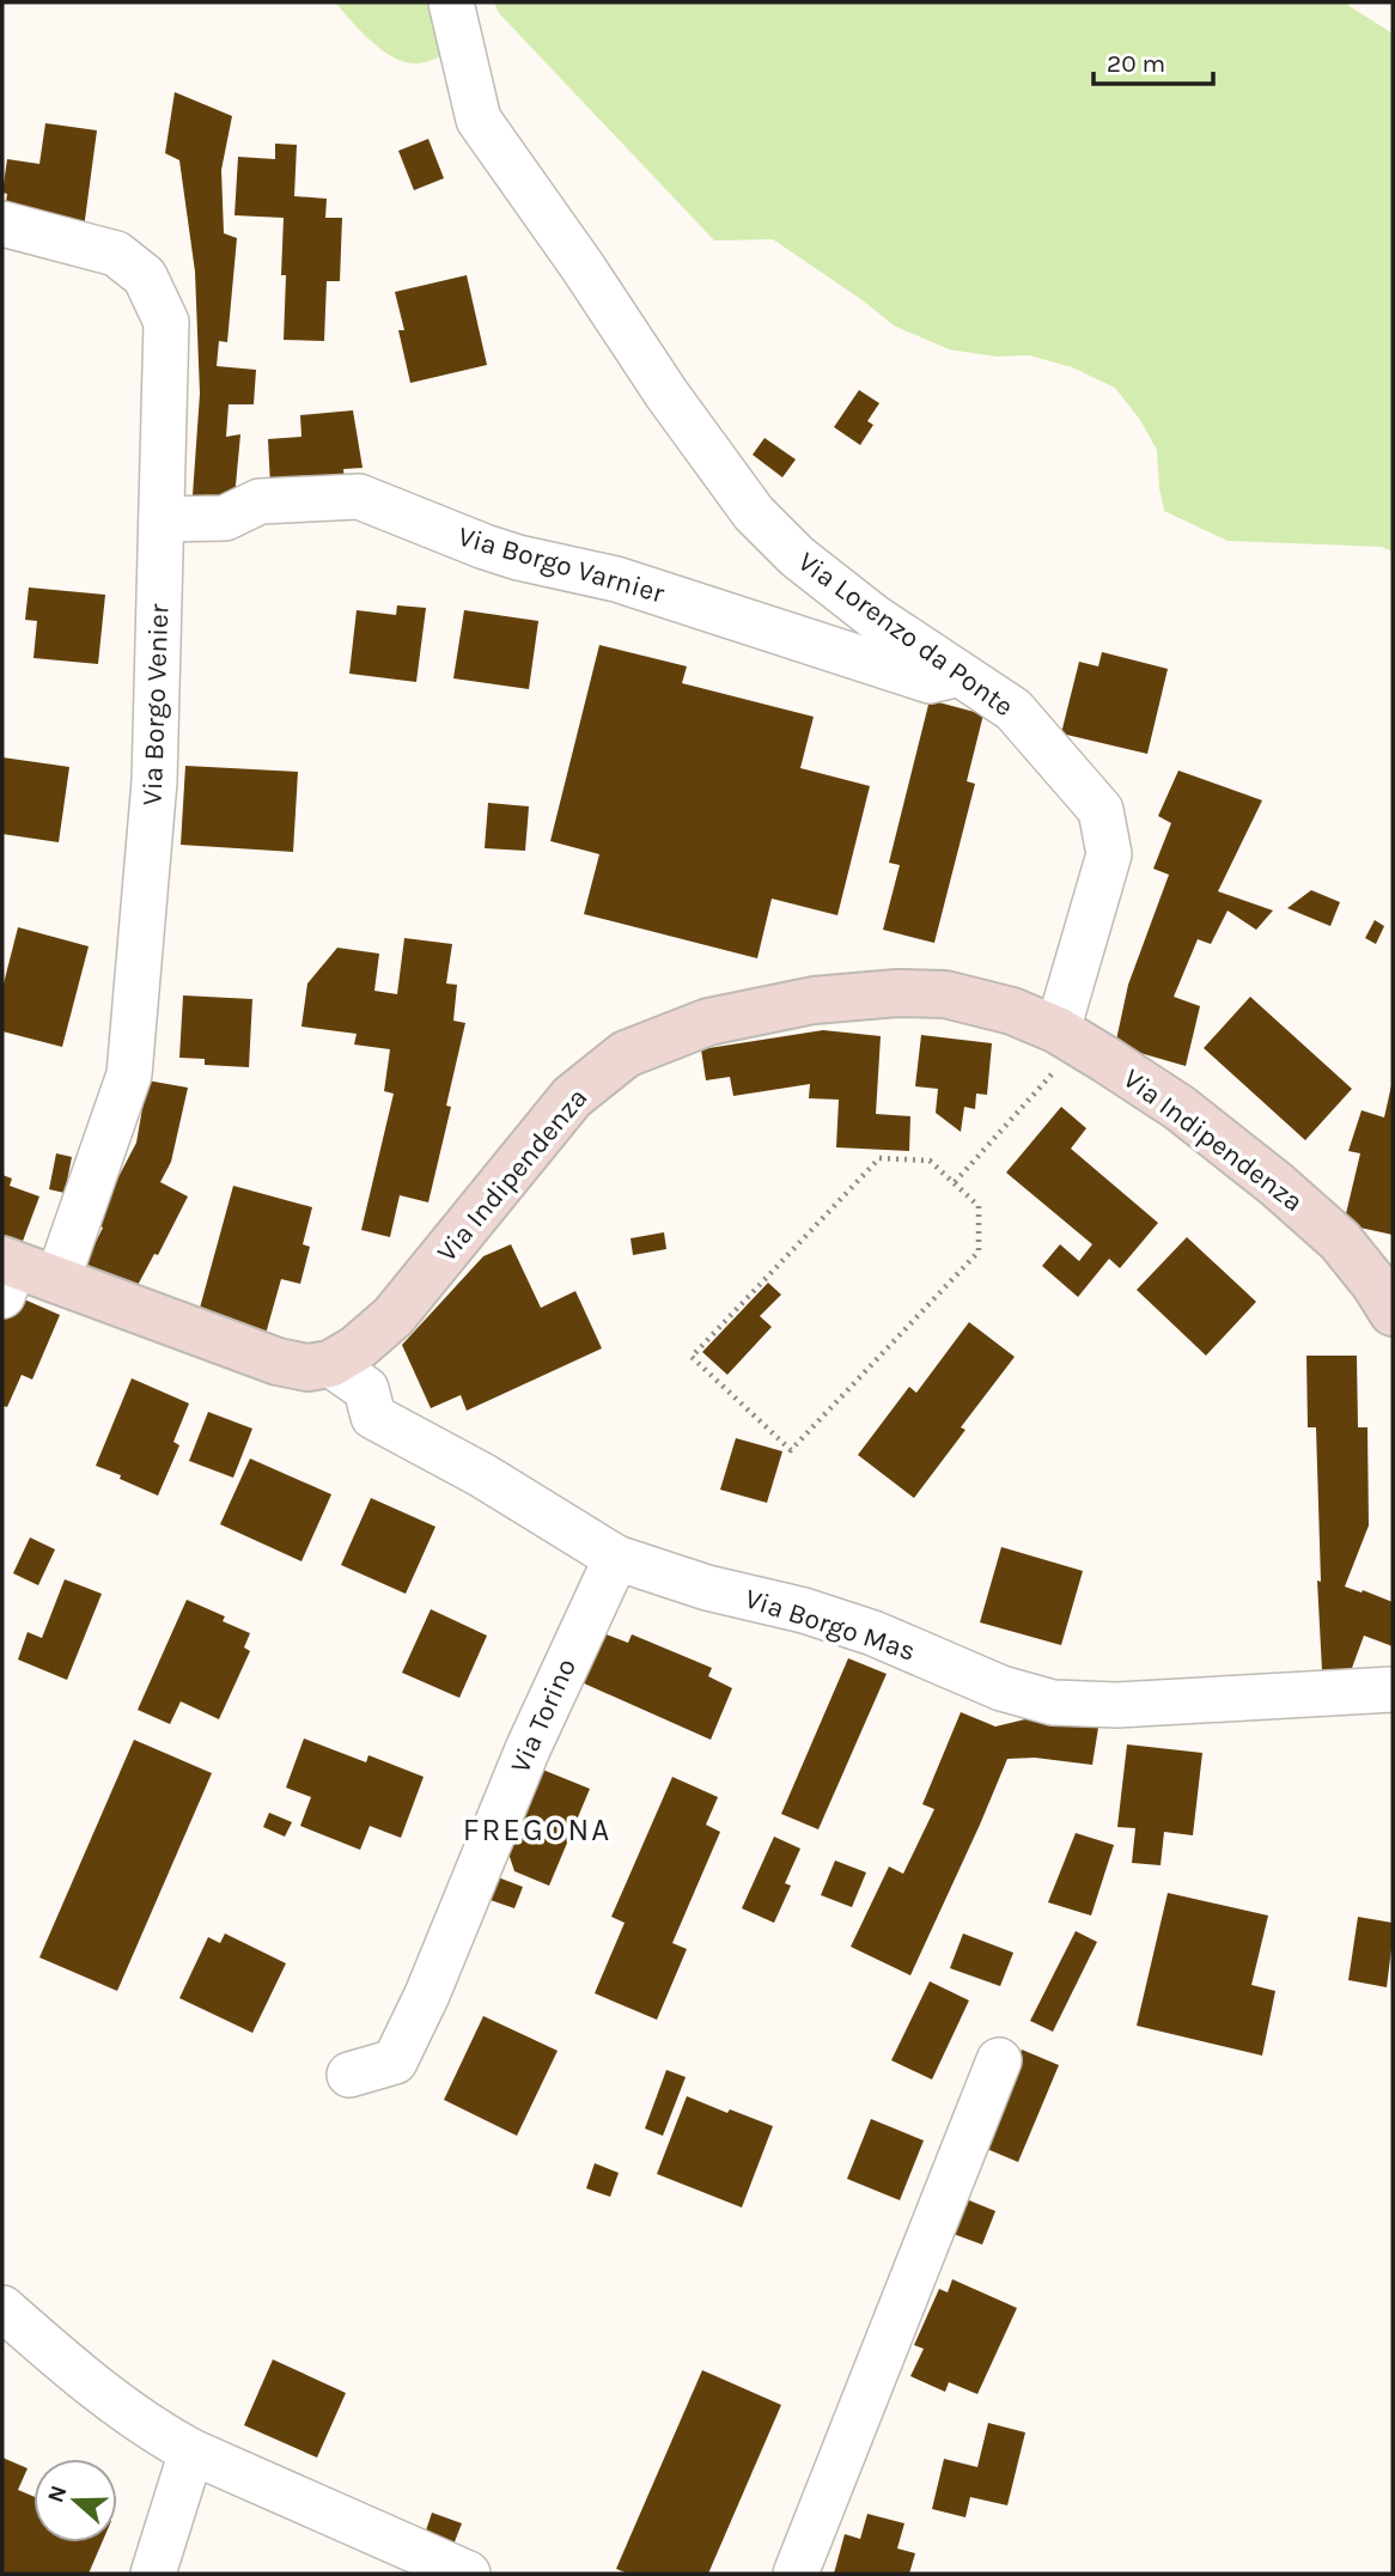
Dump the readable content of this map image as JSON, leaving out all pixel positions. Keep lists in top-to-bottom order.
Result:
{
  "streets": {
    "main road": ["Via Indipendenza"],
    "street": [
      "Via Borgo Varnier",
      "Via Lorenzo da Ponte",
      "Via Borgo Venier",
      "Via Borgo Mas",
      "Via Torino"
    ]
  },
  "crossings": [
    ["Via Borgo Varnier", "Via Lorenzo da Ponte"],
    ["Via Borgo Varnier", "Via Borgo Venier"],
    ["Via Lorenzo da Ponte", "Via Indipendenza"],
    ["Via Indipendenza", "Via Borgo Mas"],
    ["Via Borgo Mas", "Via Torino"]
  ],
  "districts": ["FREGONA"],
  "scale_bar": "20 m",
  "north": "left"
}
